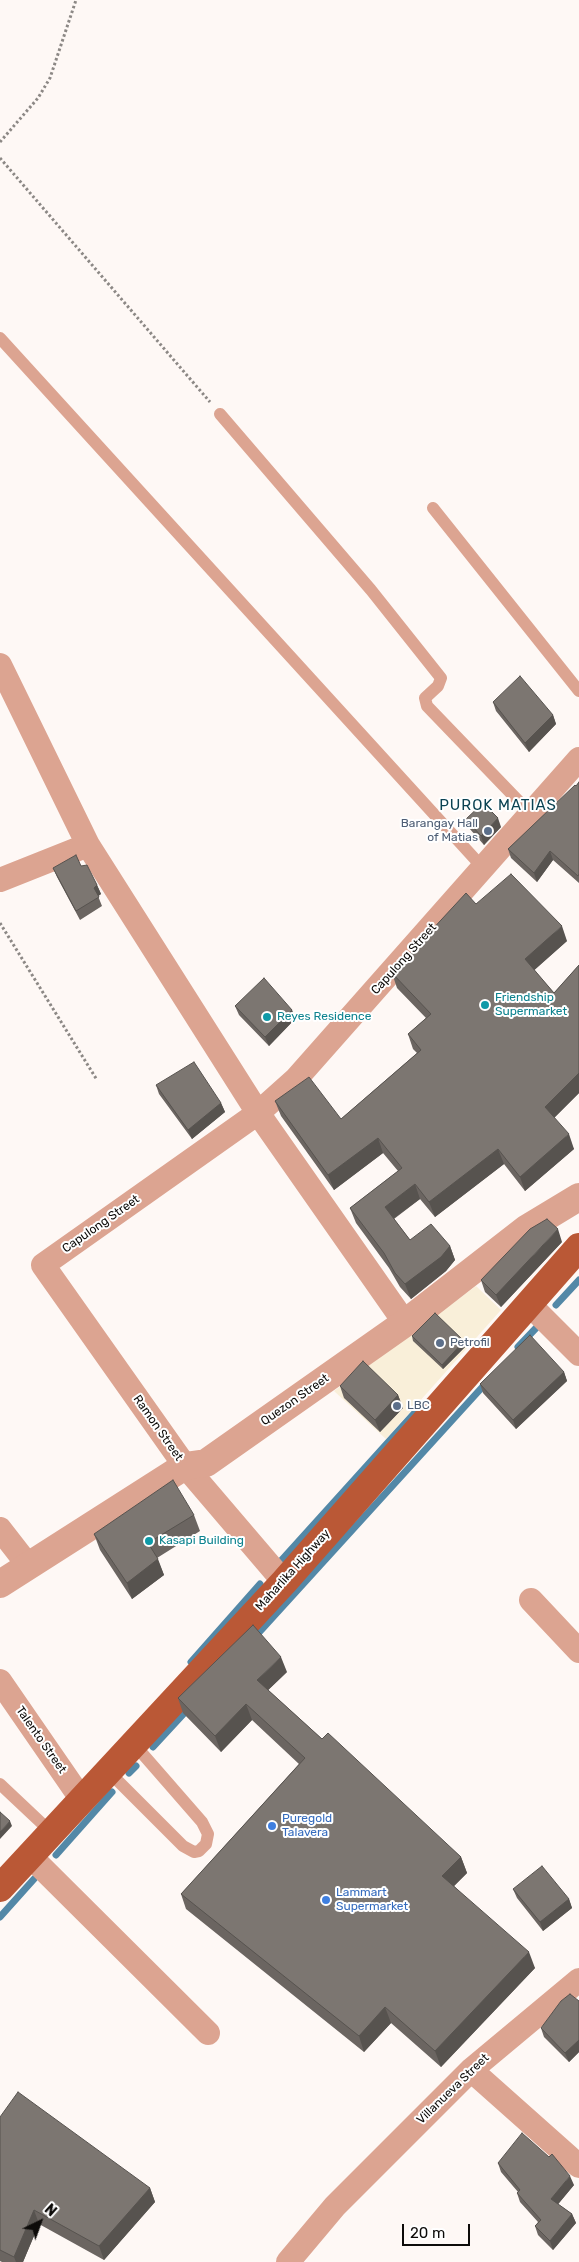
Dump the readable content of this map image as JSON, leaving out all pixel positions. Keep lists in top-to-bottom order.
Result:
{
  "streets": {
    "main road": ["Maharlika Highway"],
    "street": [
      "Capulong Street",
      "Quezon Street",
      "Ramon Street",
      "Talento Street",
      "Villanueva Street"
    ]
  },
  "crossings": [
    ["Capulong Street", "Ramon Street"],
    ["Quezon Street", "Ramon Street"],
    ["Ramon Street", "Maharlika Highway"],
    ["Maharlika Highway", "Talento Street"]
  ],
  "districts": ["PUROK MATIAS"],
  "places": [
    "Barangay Hall of Matias",
    "Friendship Supermarket",
    "Reyes Residence",
    "Petrofil",
    "LBC",
    "Kasapi Building",
    "Puregold Talavera",
    "Lammart Supermarket"
  ],
  "scale_bar": "20 m",
  "north": "top right"
}
